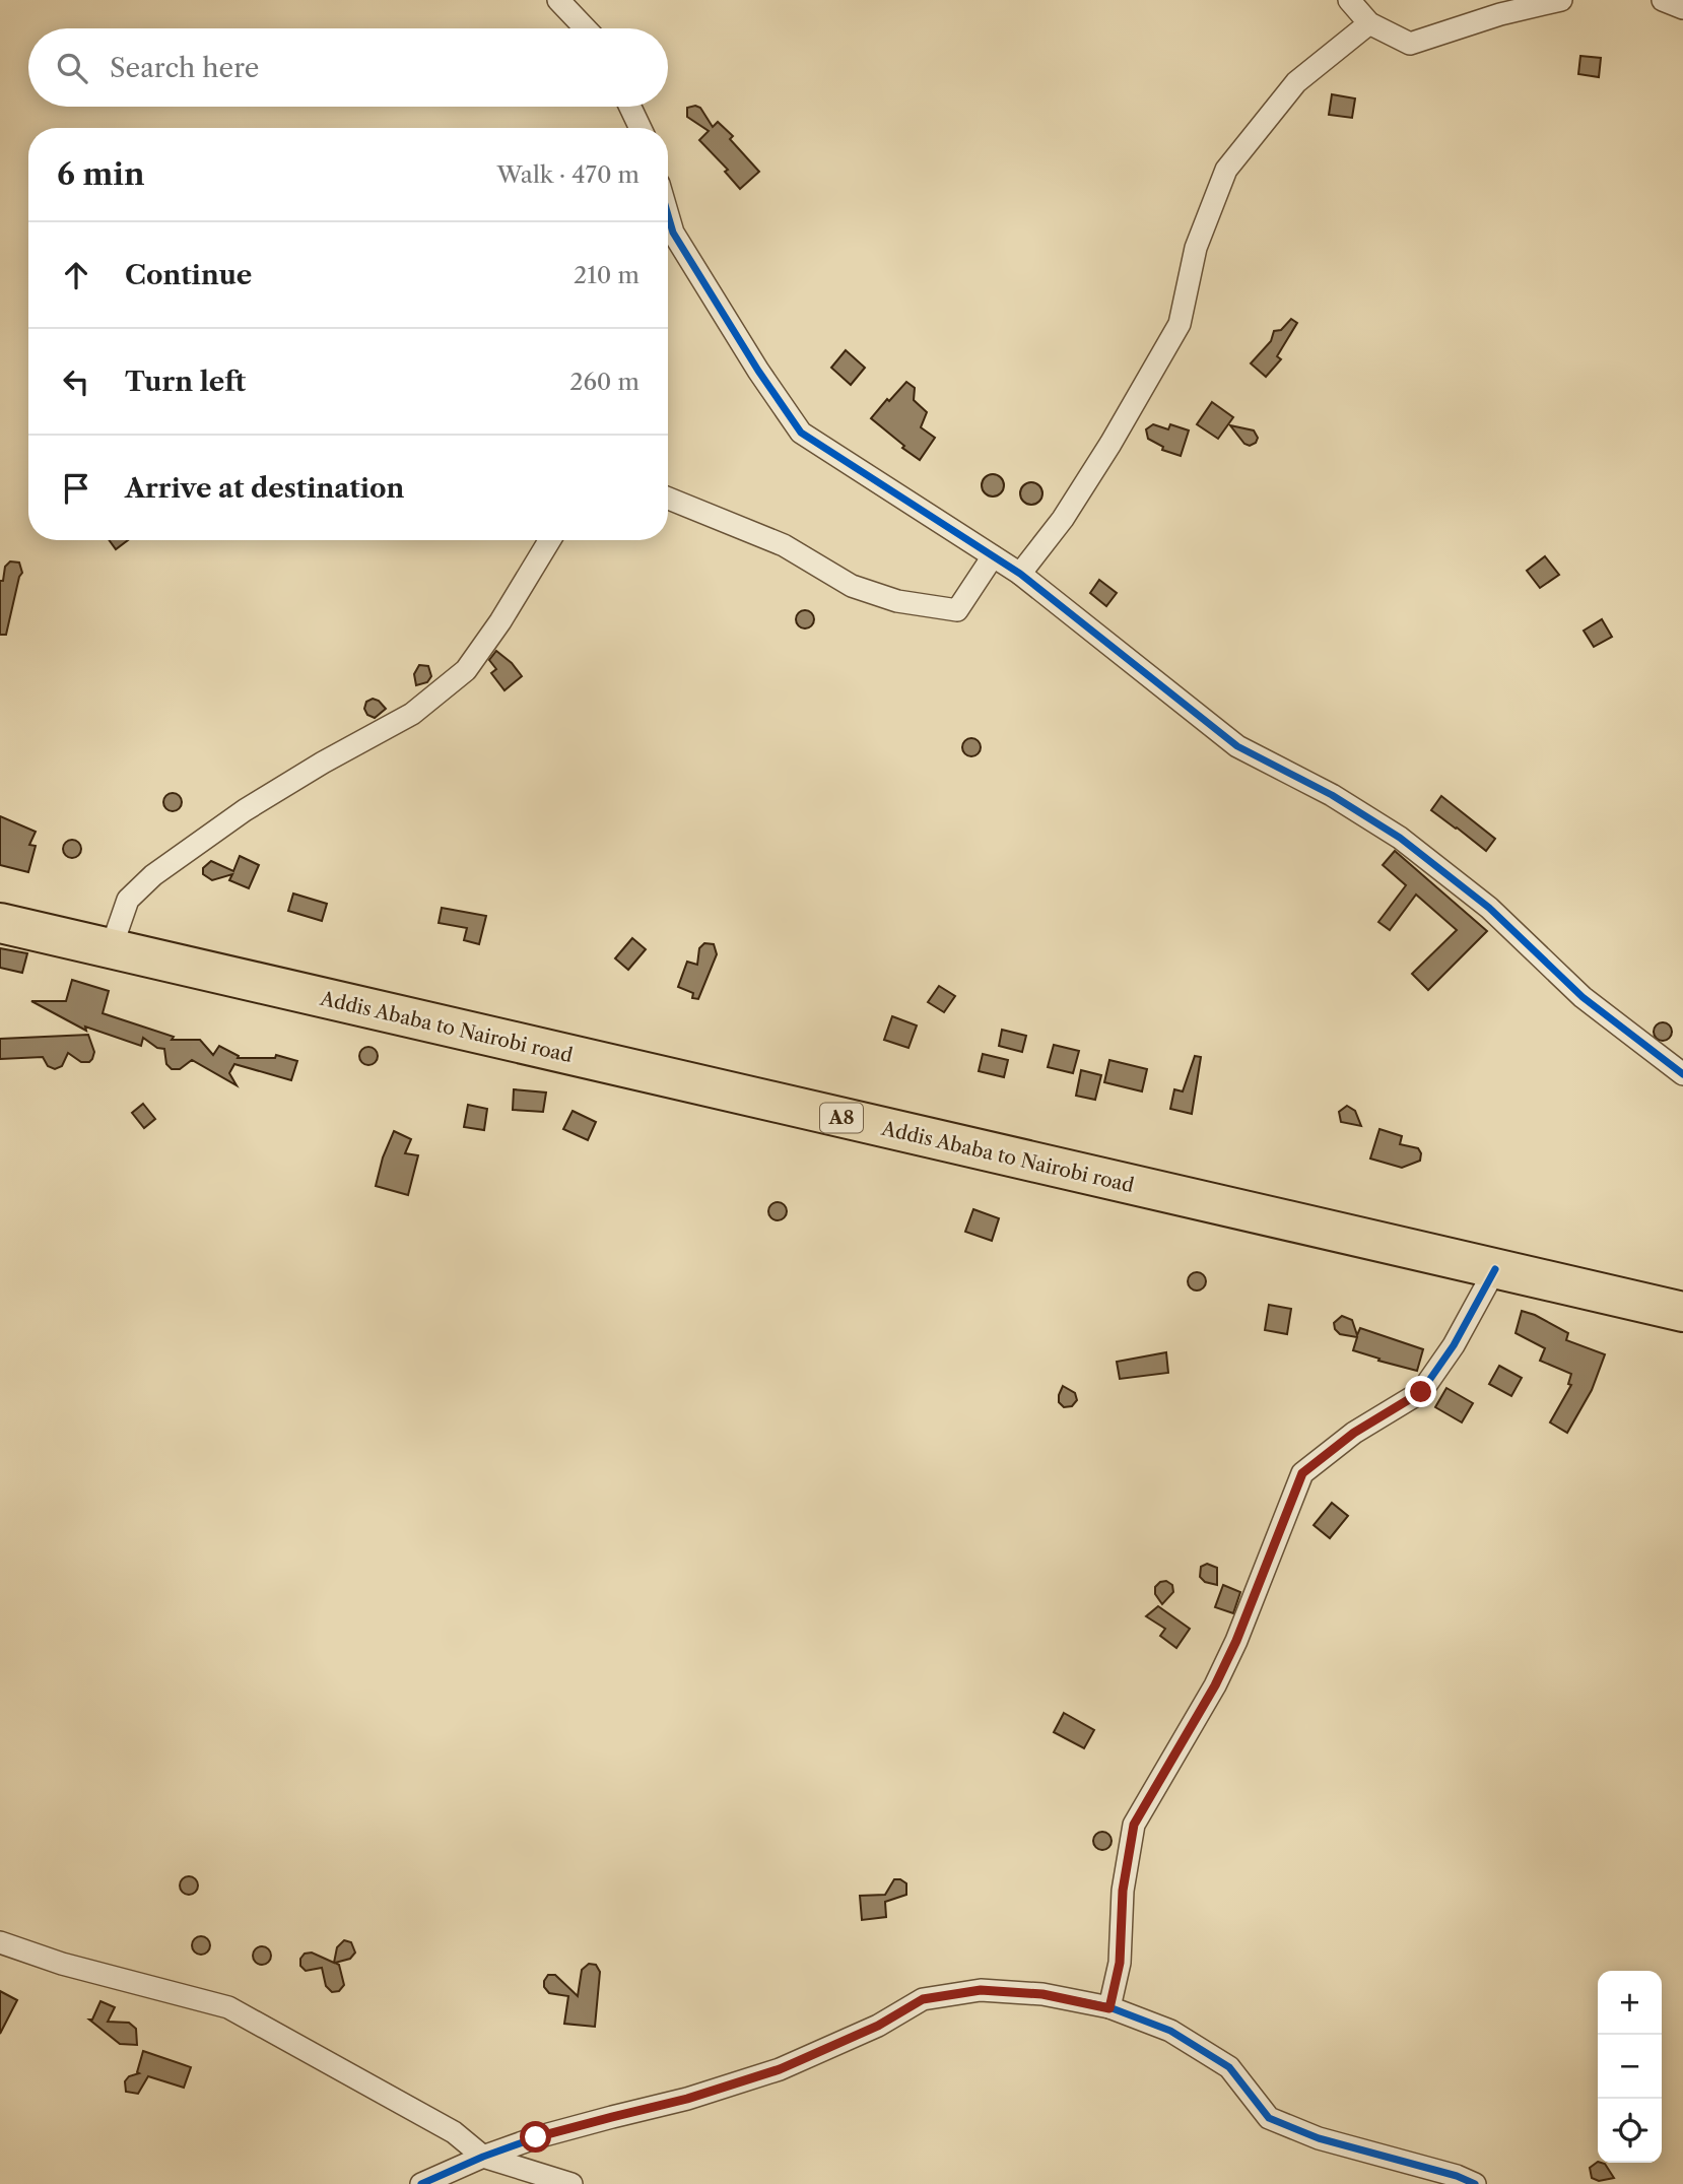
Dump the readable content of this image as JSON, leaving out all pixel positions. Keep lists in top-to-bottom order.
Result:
{
  "streets": {
    "highway": ["Addis Ababa to Nairobi road", "A8"]
  },
  "page": {
    "search": "Search here",
    "heading": ["6 min", "Walk · 470 m"],
    "list": [
      ["Continue", "210 m"],
      ["Turn left", "260 m"],
      "Arrive at destination"
    ],
    "map_buttons": ["+", "−"]
  }
}
